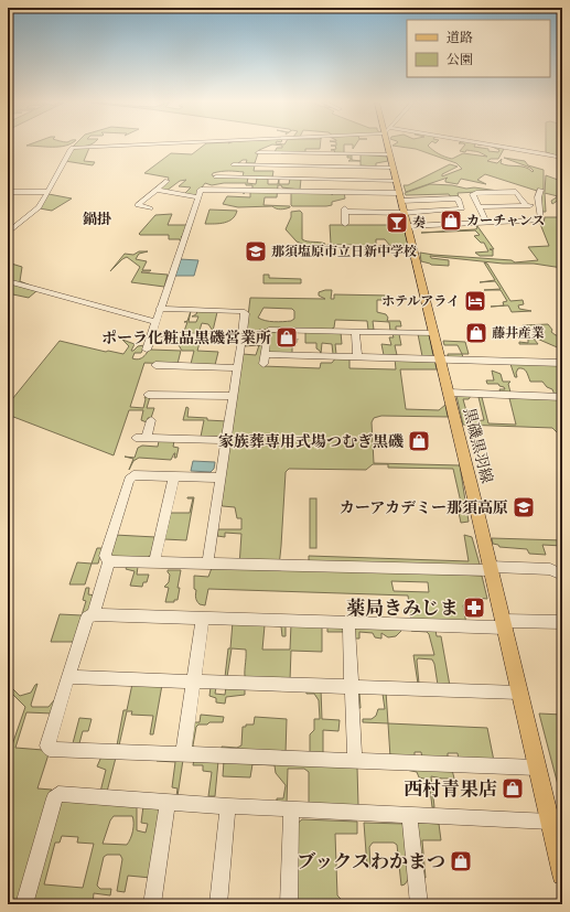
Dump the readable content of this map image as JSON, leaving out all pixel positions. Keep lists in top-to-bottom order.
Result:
{
  "streets": {
    "main road": ["黒磯黒羽線"]
  },
  "districts": ["鍋掛"],
  "places": {
    "shop": [
      "カーチャンス",
      "藤井産業",
      "ポーラ化粧品黒磯営業所",
      "家族葬専用式場つむぎ黒磯",
      "西村青果店",
      "ブックスわかまつ"
    ],
    "bar": ["奏"],
    "school or university": ["那須塩原市立日新中学校", "カーアカデミー那須高原"],
    "hotel": ["ホテルアライ"],
    "pharmacy": ["薬局きみじま"]
  },
  "legend": ["道路", "公園"]
}
